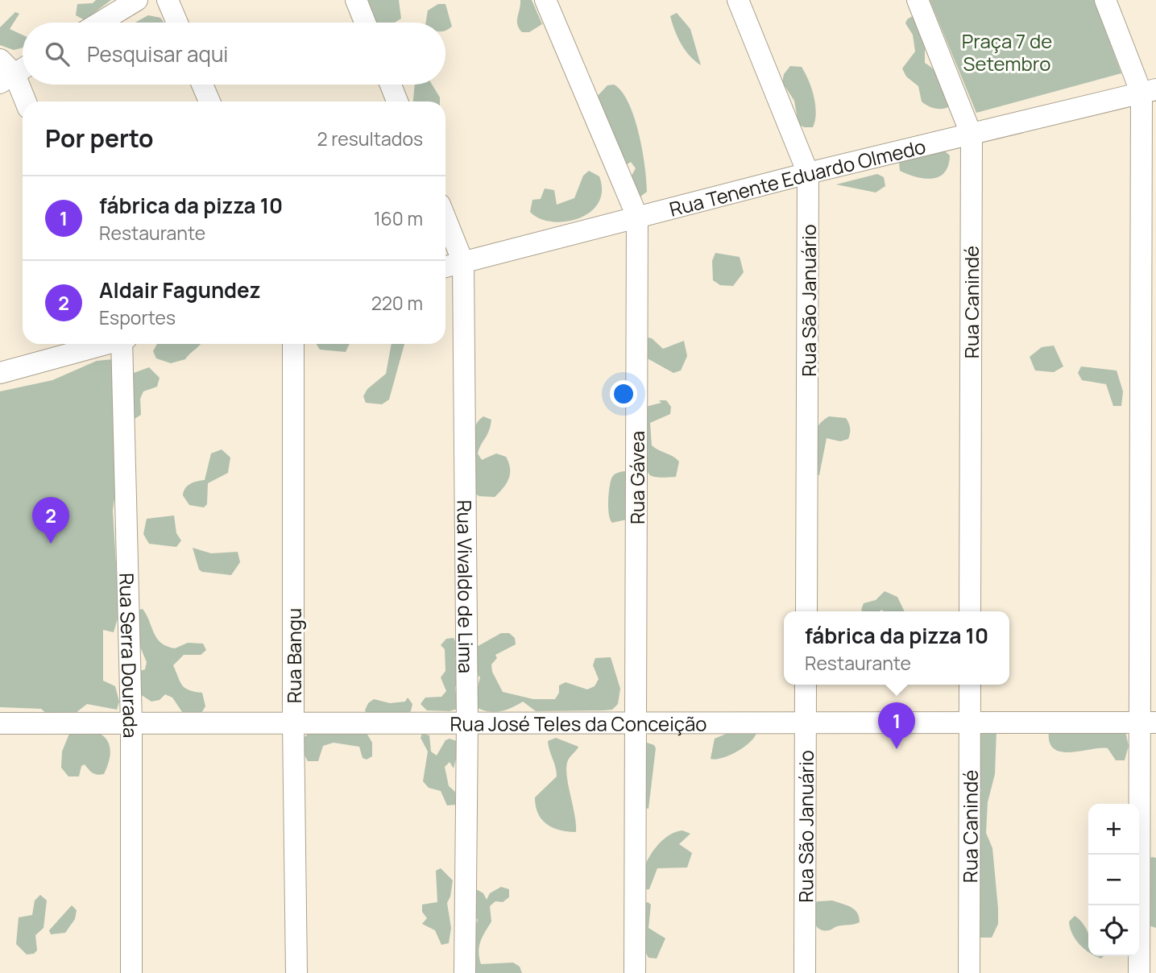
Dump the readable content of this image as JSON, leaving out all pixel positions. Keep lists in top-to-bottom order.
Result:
{
  "streets": {
    "street": [
      "Rua Tenente Eduardo Olmedo",
      "Rua São Januário",
      "Rua Canindé",
      "Rua Gávea",
      "Rua Vivaldo de Lima",
      "Rua Serra Dourada",
      "Rua Bangu",
      "Rua José Teles da Conceição"
    ]
  },
  "crossings": [
    ["Rua Tenente Eduardo Olmedo", "Rua São Januário"],
    ["Rua Tenente Eduardo Olmedo", "Rua Canindé"],
    ["Rua Tenente Eduardo Olmedo", "Rua Gávea"],
    ["Rua Tenente Eduardo Olmedo", "Rua Vivaldo de Lima"],
    ["Rua São Januário", "Rua José Teles da Conceição"],
    ["Rua Canindé", "Rua José Teles da Conceição"],
    ["Rua Gávea", "Rua José Teles da Conceição"],
    ["Rua Vivaldo de Lima", "Rua José Teles da Conceição"],
    ["Rua Serra Dourada", "Rua José Teles da Conceição"],
    ["Rua Bangu", "Rua José Teles da Conceição"]
  ],
  "parks": ["Praça 7 de Setembro"],
  "page": {
    "search": "Pesquisar aqui",
    "heading": ["Por perto", "2 resultados"],
    "list": [
      {
        "mark": "1",
        "name": "fábrica da pizza 10",
        "note": "Restaurante",
        "value": "160 m"
      },
      {
        "mark": "2",
        "name": "Aldair Fagundez",
        "note": "Esportes",
        "value": "220 m"
      }
    ],
    "pins": ["2", "1"],
    "popup": ["fábrica da pizza 10", "Restaurante"],
    "map_buttons": ["+", "−"]
  }
}
